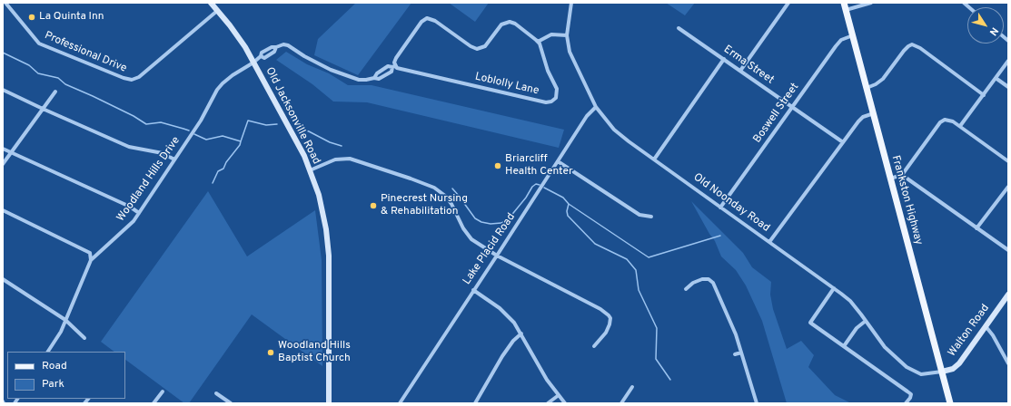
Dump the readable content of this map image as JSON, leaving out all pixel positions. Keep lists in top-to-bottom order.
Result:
{
  "streets": {
    "main road": ["Old Jacksonville Road", "Frankston Highway", "Walton Road"],
    "street": [
      "Professional Drive",
      "Erma Street",
      "Loblolly Lane",
      "Boswell Street",
      "Woodland Hills Drive",
      "Old Noonday Road",
      "Lake Placid Road"
    ]
  },
  "crossings": [
    ["Professional Drive", "Old Jacksonville Road"],
    ["Erma Street", "Boswell Street"],
    ["Boswell Street", "Frankston Highway"],
    ["Boswell Street", "Old Noonday Road"],
    ["Old Jacksonville Road", "Woodland Hills Drive"],
    ["Frankston Highway", "Old Noonday Road"],
    ["Frankston Highway", "Walton Road"],
    ["Old Noonday Road", "Lake Placid Road"],
    ["Old Noonday Road", "Walton Road"]
  ],
  "places": [
    "La Quinta Inn",
    "Briarcliff Health Center",
    "Pinecrest Nursing & Rehabilitation",
    "Woodland Hills Baptist Church"
  ],
  "legend": ["Road", "Park"],
  "north": "bottom right"
}
